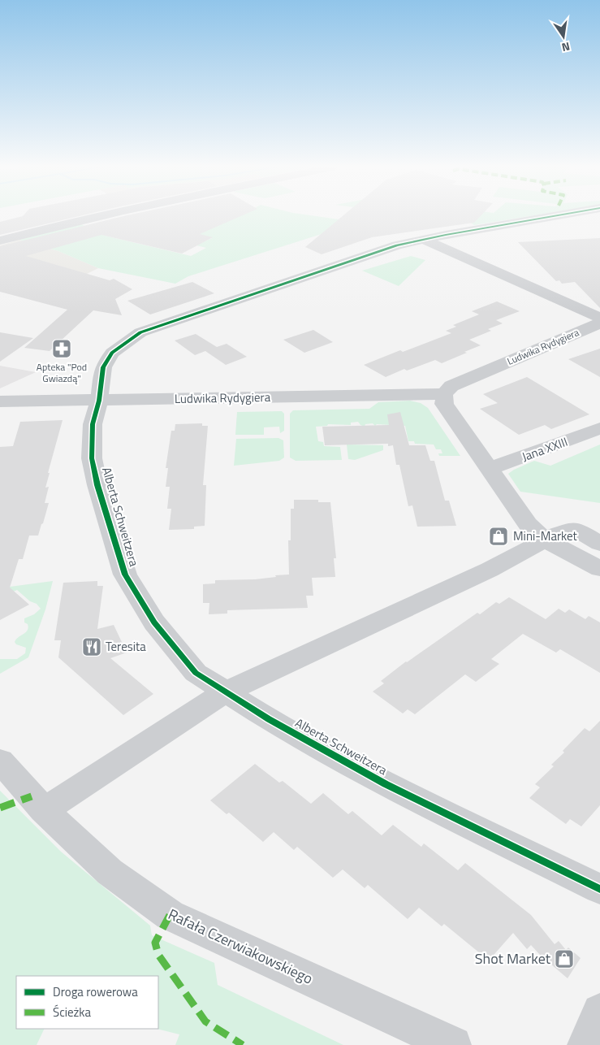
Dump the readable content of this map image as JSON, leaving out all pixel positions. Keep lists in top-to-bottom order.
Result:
{
  "streets": {
    "street": [
      "Ludwika Rydygiera",
      "Jana XXIII",
      "Alberta Schweitzera",
      "Rafała Czerwiakowskiego"
    ]
  },
  "crossings": [
    ["Ludwika Rydygiera", "Alberta Schweitzera"]
  ],
  "places": {
    "pharmacy": ["Apteka \"Pod Gwiazdą\""],
    "shop": ["Mini-Market", "Shot Market"],
    "restaurant": ["Teresita"]
  },
  "legend": ["Droga rowerowa", "Ścieżka"],
  "north": "bottom"
}
